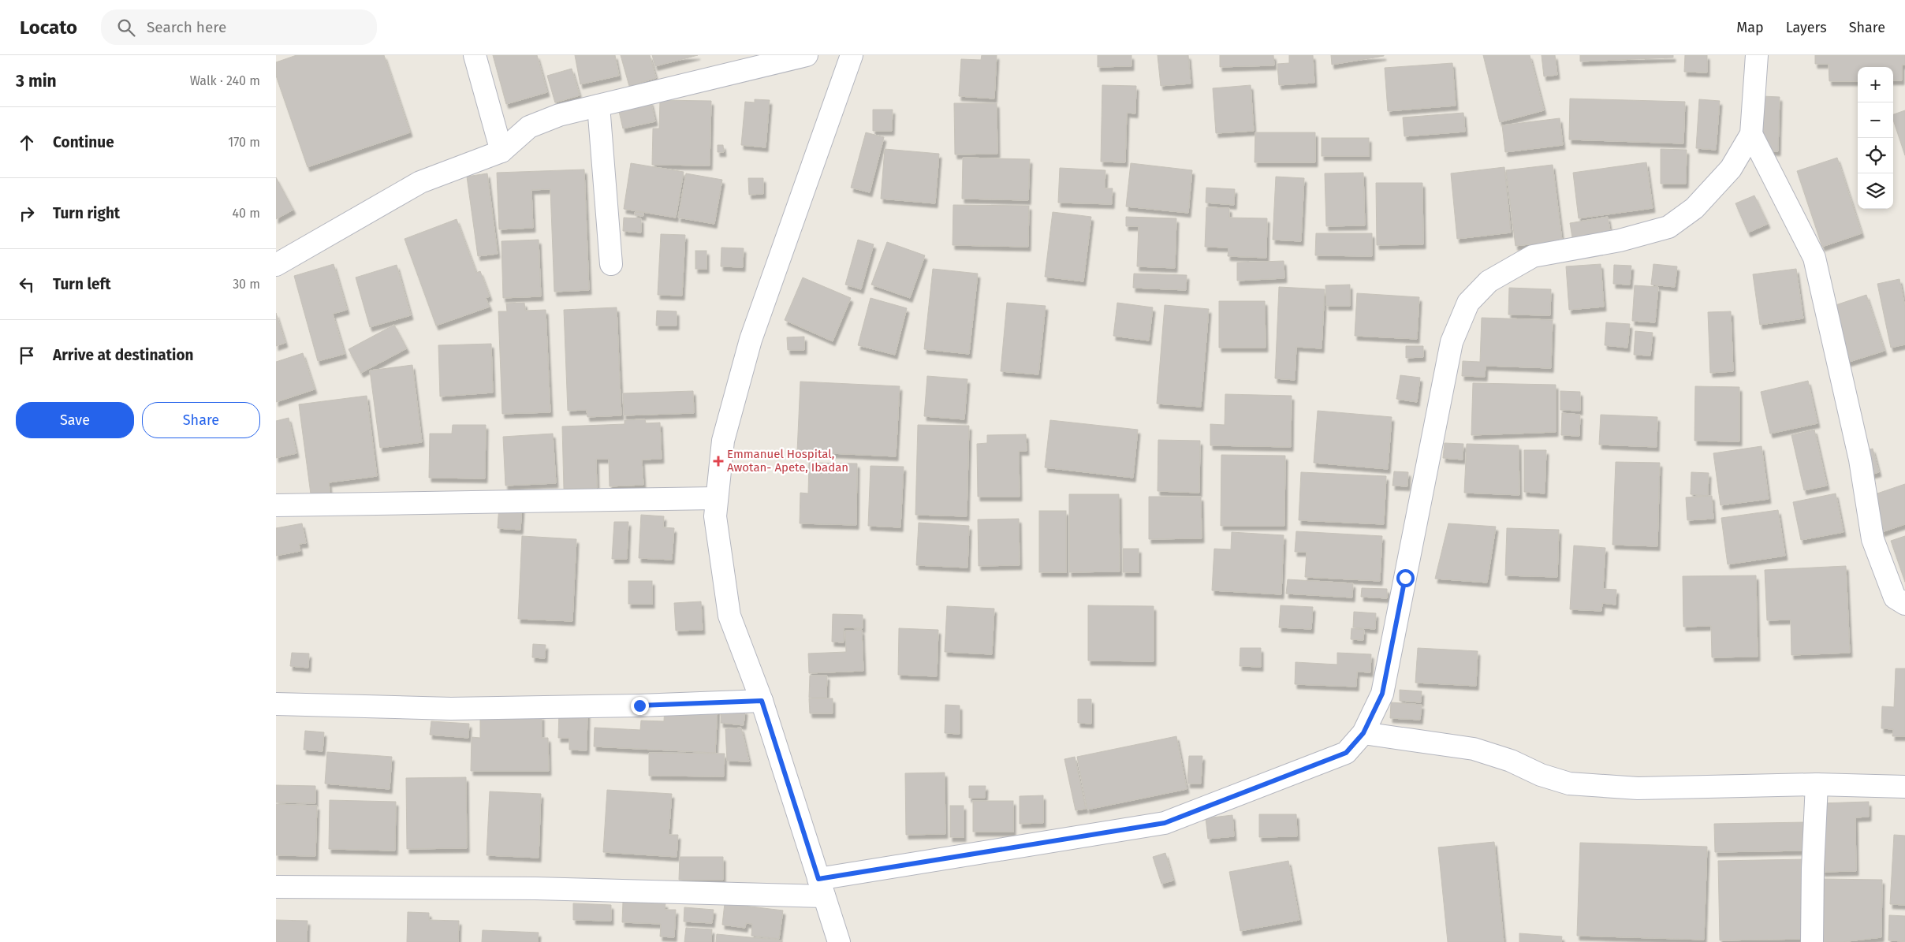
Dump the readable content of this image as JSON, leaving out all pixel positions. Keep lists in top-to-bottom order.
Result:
{
  "places": {
    "health": ["Emmanuel Hospital, Awotan- Apete, Ibadan"]
  },
  "page": {
    "header": "Locato",
    "search": "Search here",
    "nav": ["Map", "Layers", "Share"],
    "heading": ["3 min", "Walk · 240 m"],
    "map_buttons": ["+", "−"],
    "list": [
      ["Continue", "170 m"],
      ["Turn right", "40 m"],
      ["Turn left", "30 m"],
      "Arrive at destination"
    ],
    "buttons": ["Save", "Share"]
  }
}
